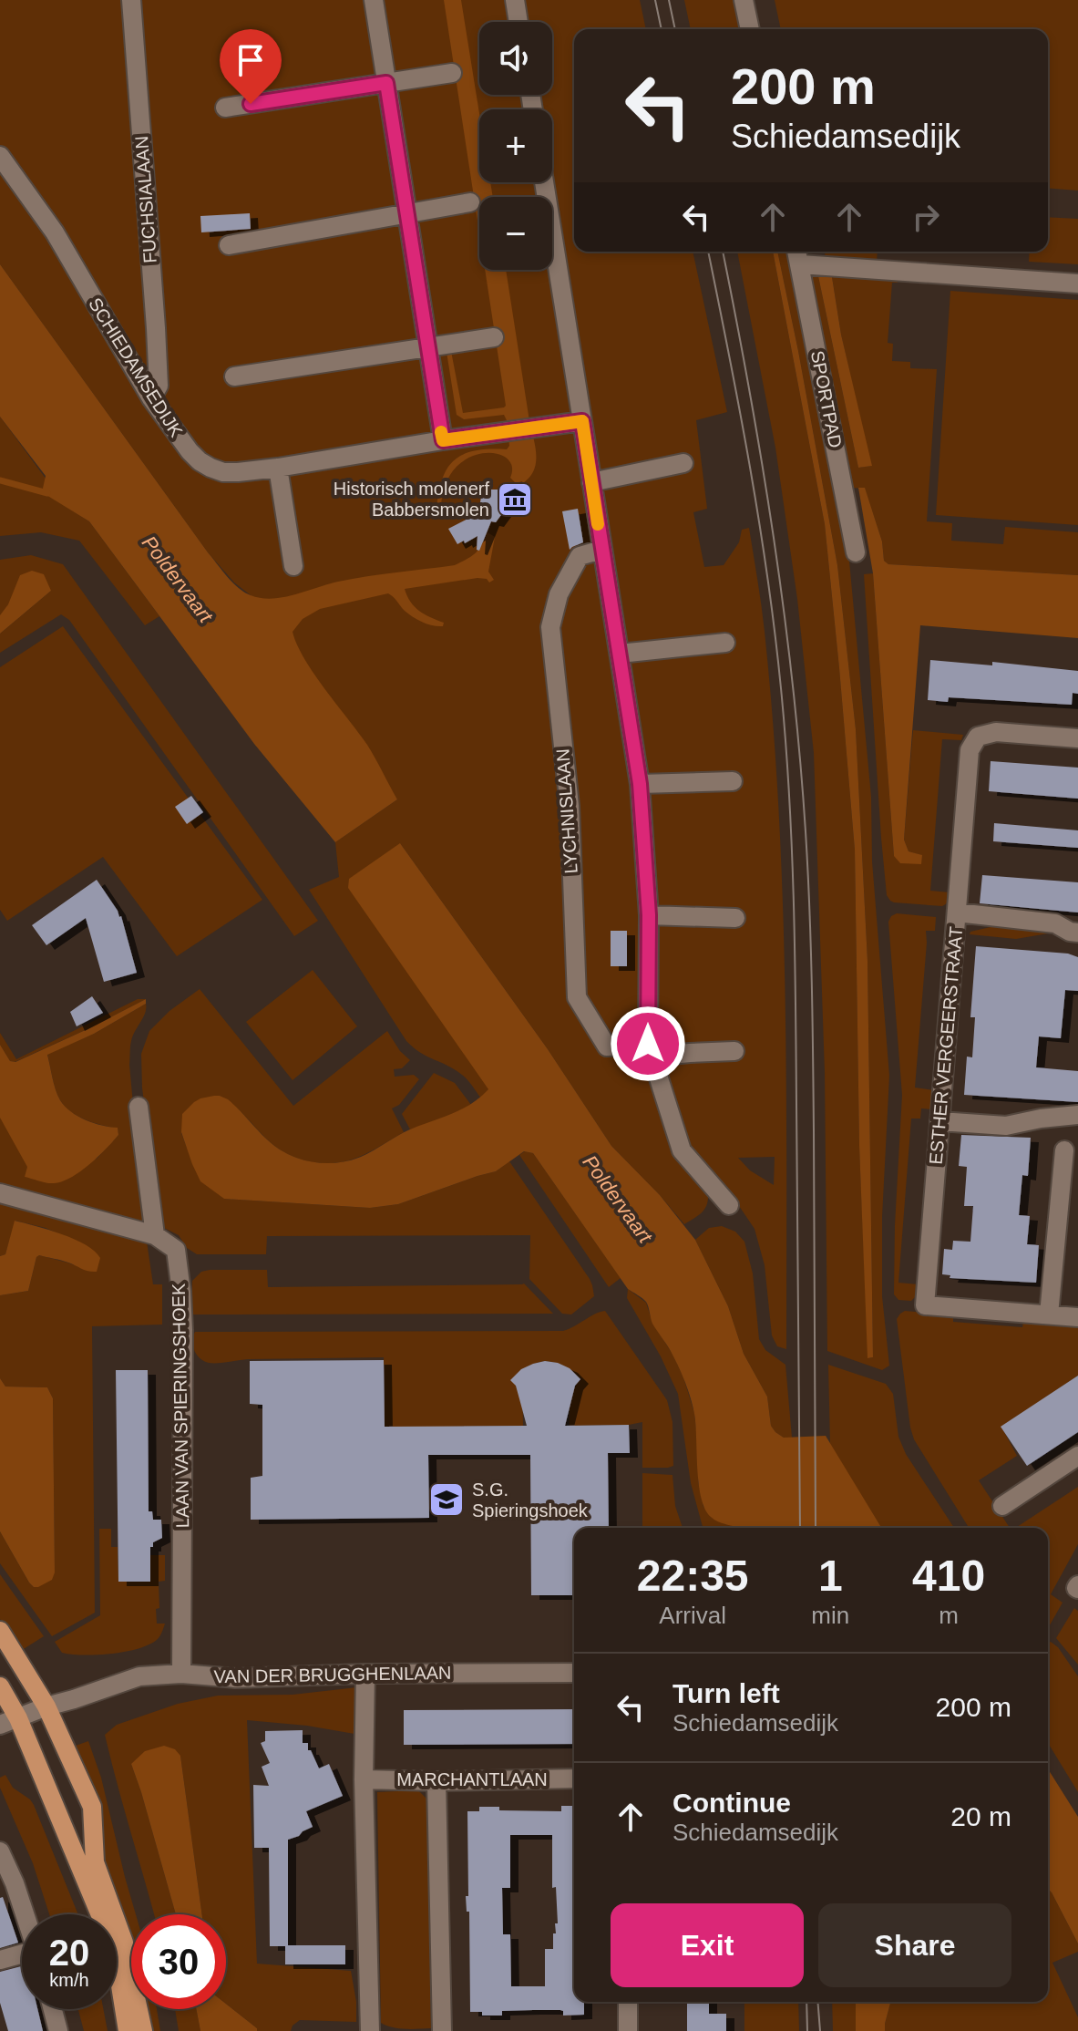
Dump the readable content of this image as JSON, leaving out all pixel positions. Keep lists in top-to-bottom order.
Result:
{
  "streets": {
    "street": [
      "FUCHSIALAAN",
      "SCHIEDAMSEDIJK",
      "SPORTPAD",
      "LYCHNISLAAN",
      "ESTHER VERGEERSTRAAT",
      "LAAN VAN SPIERINGSHOEK",
      "VAN DER BRUGGHENLAAN",
      "MARCHANTLAAN"
    ]
  },
  "crossings": [
    ["FUCHSIALAAN", "SCHIEDAMSEDIJK"],
    ["LAAN VAN SPIERINGSHOEK", "VAN DER BRUGGHENLAAN"]
  ],
  "water": ["Poldervaart"],
  "places": {
    "museum": ["Historisch molenerf Babbersmolen"],
    "school or university": ["S.G. Spieringshoek"]
  },
  "page": {
    "map_buttons": ["+", "−"],
    "turn": ["200 m", "Schiedamsedijk"],
    "eta": [
      "22:35",
      "Arrival",
      "1",
      "min",
      "410",
      "m"
    ],
    "list": [
      {
        "name": "Turn left",
        "note": "Schiedamsedijk",
        "value": "200 m"
      },
      {
        "name": "Continue",
        "note": "Schiedamsedijk",
        "value": "20 m"
      }
    ],
    "buttons": ["Exit", "Share"],
    "speed": "20 km/h",
    "limit": "30"
  }
}
